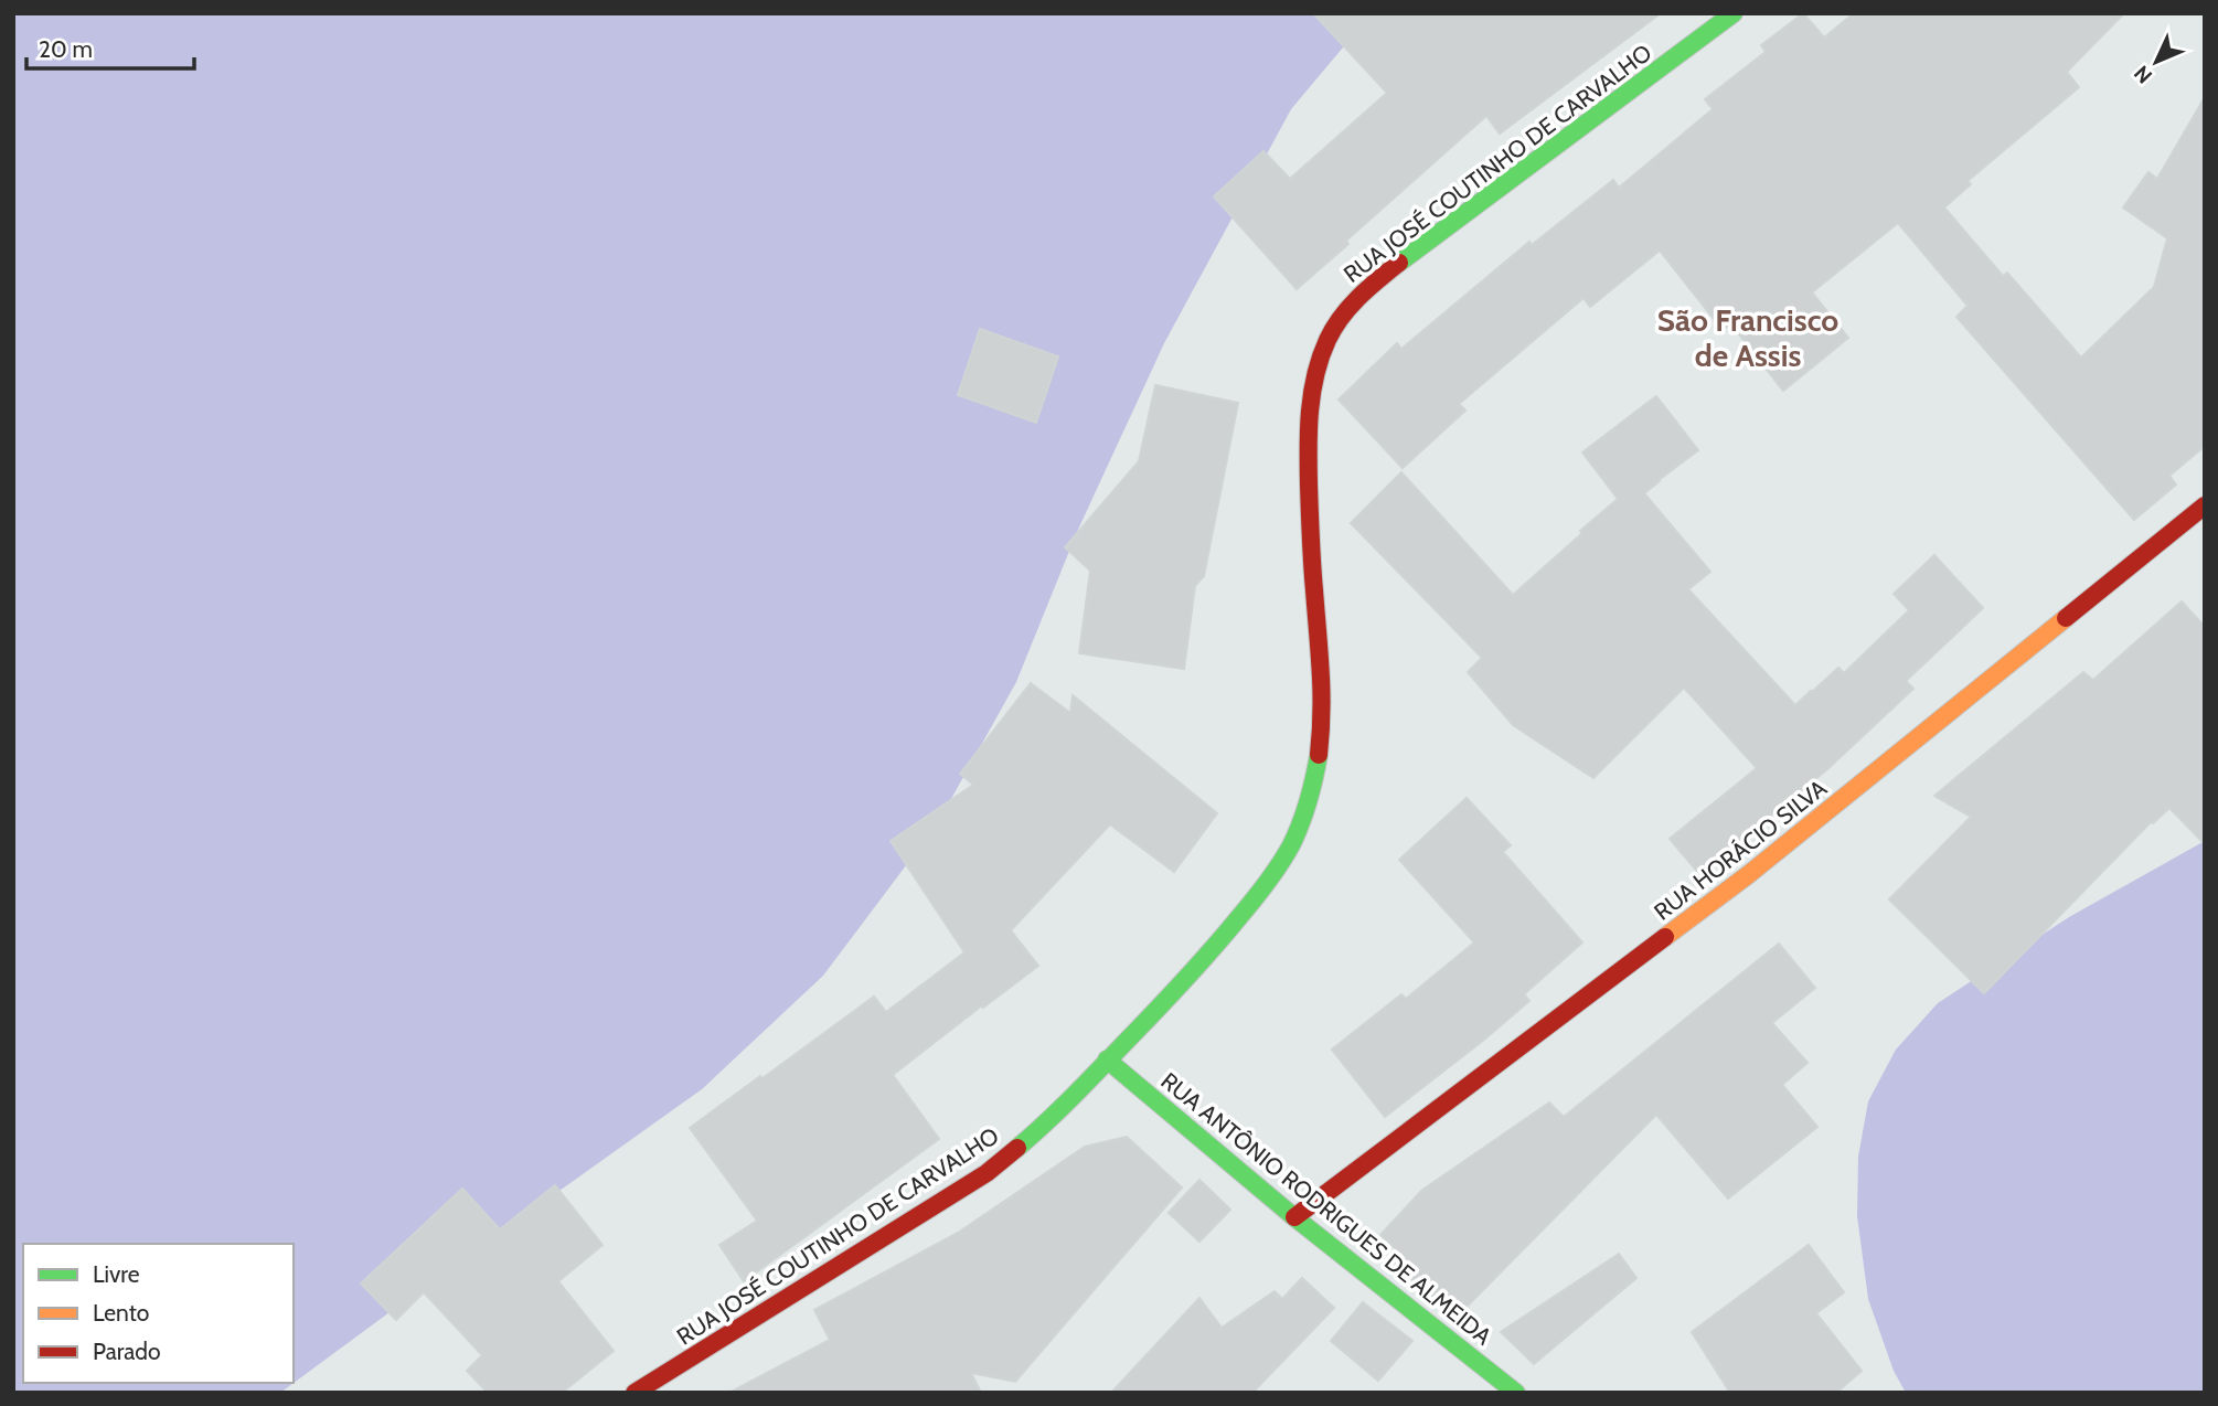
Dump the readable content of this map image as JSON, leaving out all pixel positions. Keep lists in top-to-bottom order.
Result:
{
  "streets": {
    "street": ["RUA JOSÉ COUTINHO DE CARVALHO", "RUA HORÁCIO SILVA", "RUA ANTÔNIO RODRIGUES DE ALMEIDA"]
  },
  "crossings": [
    ["RUA JOSÉ COUTINHO DE CARVALHO", "RUA ANTÔNIO RODRIGUES DE ALMEIDA"],
    ["RUA HORÁCIO SILVA", "RUA ANTÔNIO RODRIGUES DE ALMEIDA"]
  ],
  "districts": ["São Francisco de Assis"],
  "legend": ["Livre", "Lento", "Parado"],
  "scale_bar": "20 m",
  "north": "bottom left"
}
